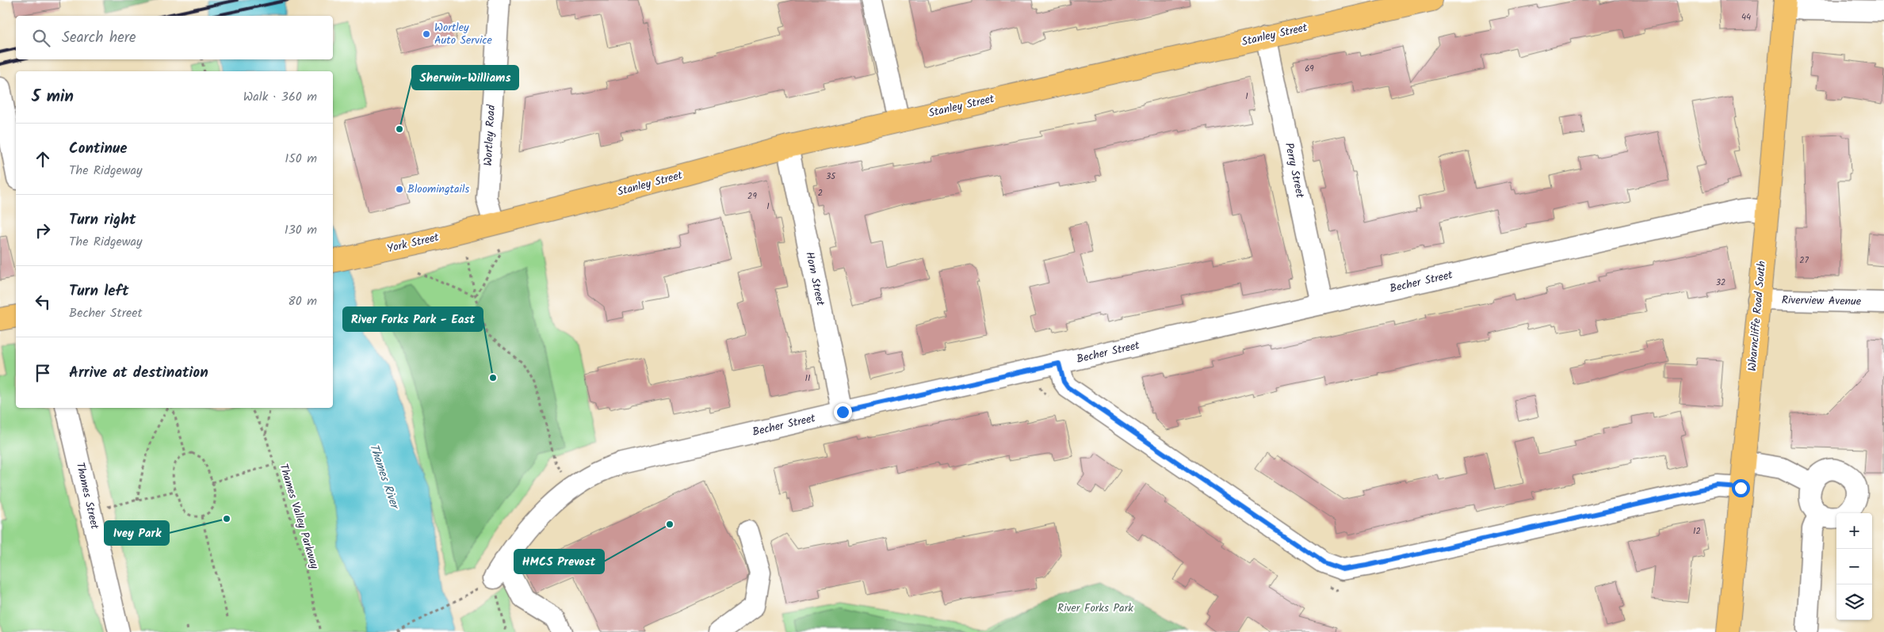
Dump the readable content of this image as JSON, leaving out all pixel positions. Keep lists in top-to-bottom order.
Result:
{
  "streets": {
    "main road": ["Stanley Street", "York Street", "Wharncliffe Road South"],
    "street": [
      "Wortley Road",
      "Perry Street",
      "Horn Street",
      "Becher Street",
      "Riverview Avenue",
      "Thames Street"
    ],
    "path": ["Thames Valley Parkway"]
  },
  "crossings": [
    ["Stanley Street", "Wortley Road"],
    ["Stanley Street", "Perry Street"],
    ["Stanley Street", "York Street"],
    ["Stanley Street", "Horn Street"],
    ["Wortley Road", "York Street"],
    ["Perry Street", "Becher Street"],
    ["Horn Street", "Becher Street"],
    ["Becher Street", "Wharncliffe Road South"],
    ["Riverview Avenue", "Wharncliffe Road South"]
  ],
  "water": ["Thames River"],
  "parks": ["River Forks Park"],
  "places": [
    "Wortley Auto Service",
    "Sherwin-Williams",
    "Bloomingtails",
    "River Forks Park - East",
    "Ivey Park",
    "HMCS Prevost"
  ],
  "house_numbers": [
    "44",
    "69",
    "1",
    "35",
    "2",
    "29",
    "1",
    "27",
    "32",
    "11",
    "12"
  ],
  "page": {
    "search": "Search here",
    "heading": ["5 min", "Walk · 360 m"],
    "list": [
      ["Continue", "The Ridgeway", "150 m"],
      ["Turn right", "The Ridgeway", "130 m"],
      ["Turn left", "Becher Street", "80 m"],
      "Arrive at destination"
    ],
    "map_buttons": ["+", "−"]
  }
}
